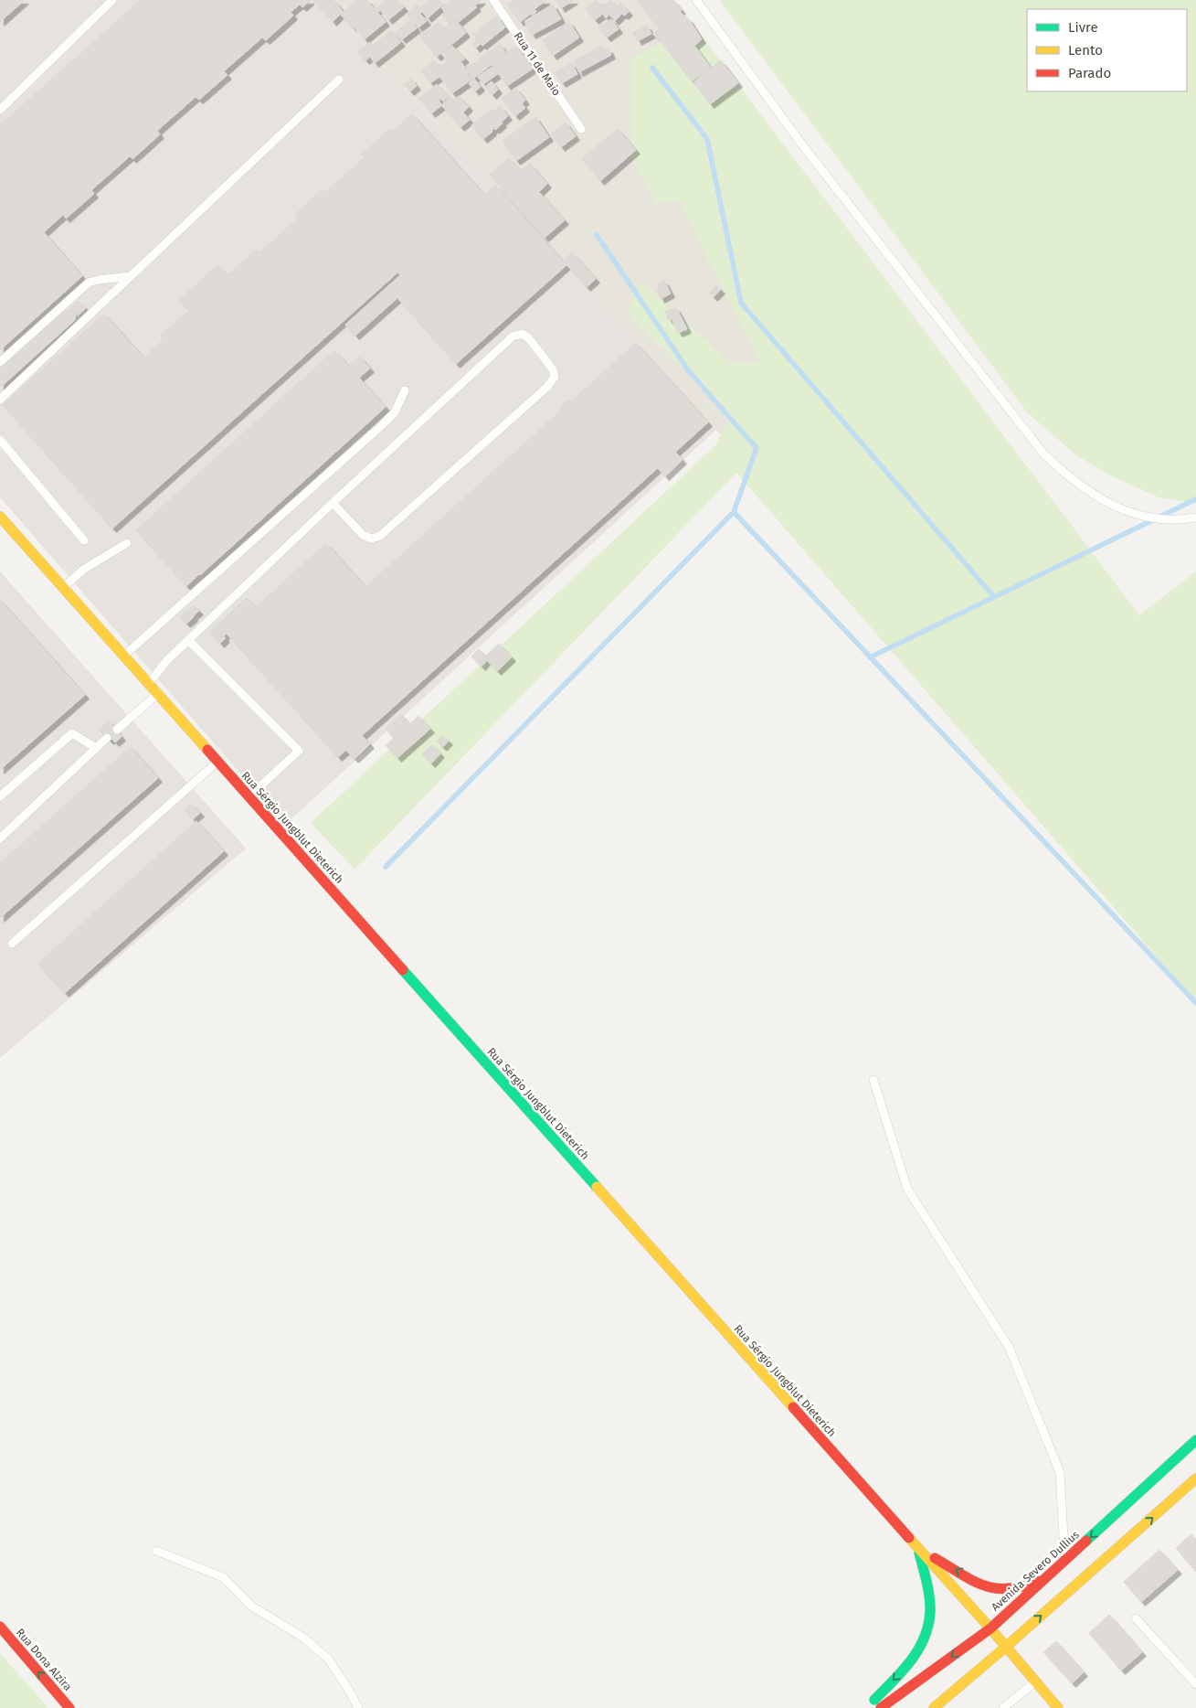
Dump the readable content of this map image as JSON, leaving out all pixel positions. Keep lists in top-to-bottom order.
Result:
{
  "streets": {
    "street": ["Rua Sérgio Jungblut Dieterich", "Avenida Severo Dullius", "Rua Dona Alzira"],
    "lane": ["Rua 11 de Maio"]
  },
  "crossings": [
    ["Rua Sérgio Jungblut Dieterich", "Avenida Severo Dullius"]
  ],
  "one_way": ["Rua Dona Alzira"],
  "legend": ["Livre", "Lento", "Parado"]
}
